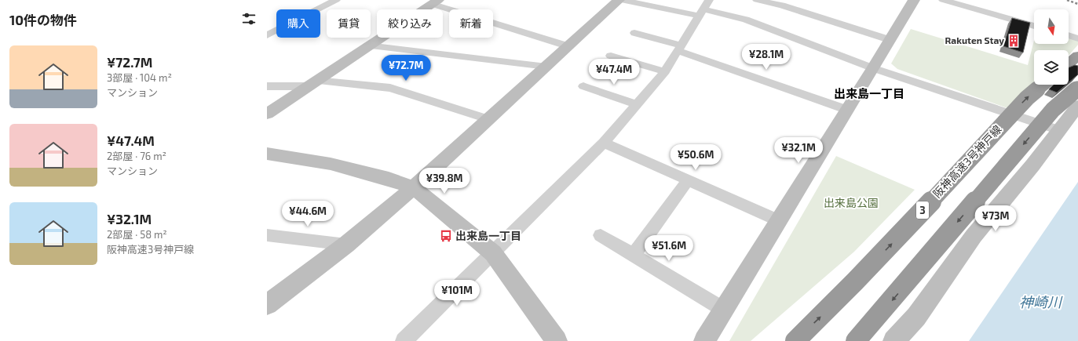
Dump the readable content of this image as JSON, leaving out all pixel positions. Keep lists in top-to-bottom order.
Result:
{
  "streets": {
    "highway": ["阪神高速3号神戸線", "3"]
  },
  "districts": ["出来島一丁目"],
  "water": ["神崎川"],
  "parks": ["出来島公園"],
  "places": {
    "building": ["Rakuten Stay"],
    "bus stop": ["出来島一丁目"]
  },
  "north": "bottom",
  "page": {
    "heading": "10件の物件",
    "chip": [
      "購入",
      "賃貸",
      "絞り込み",
      "新着"
    ],
    "list": [
      {
        "name": "¥72.7M",
        "note": "3部屋 · 104 m² · マンション"
      },
      {
        "name": "¥47.4M",
        "note": "2部屋 · 76 m² · マンション"
      },
      {
        "name": "¥32.1M",
        "note": "2部屋 · 58 m² · 阪神高速3号神戸線"
      }
    ],
    "price": [
      "¥28.1M",
      "¥72.7M",
      "¥47.4M",
      "¥32.1M",
      "¥50.6M",
      "¥39.8M",
      "¥44.6M",
      "¥73M",
      "¥51.6M",
      "¥101M"
    ]
  }
}
